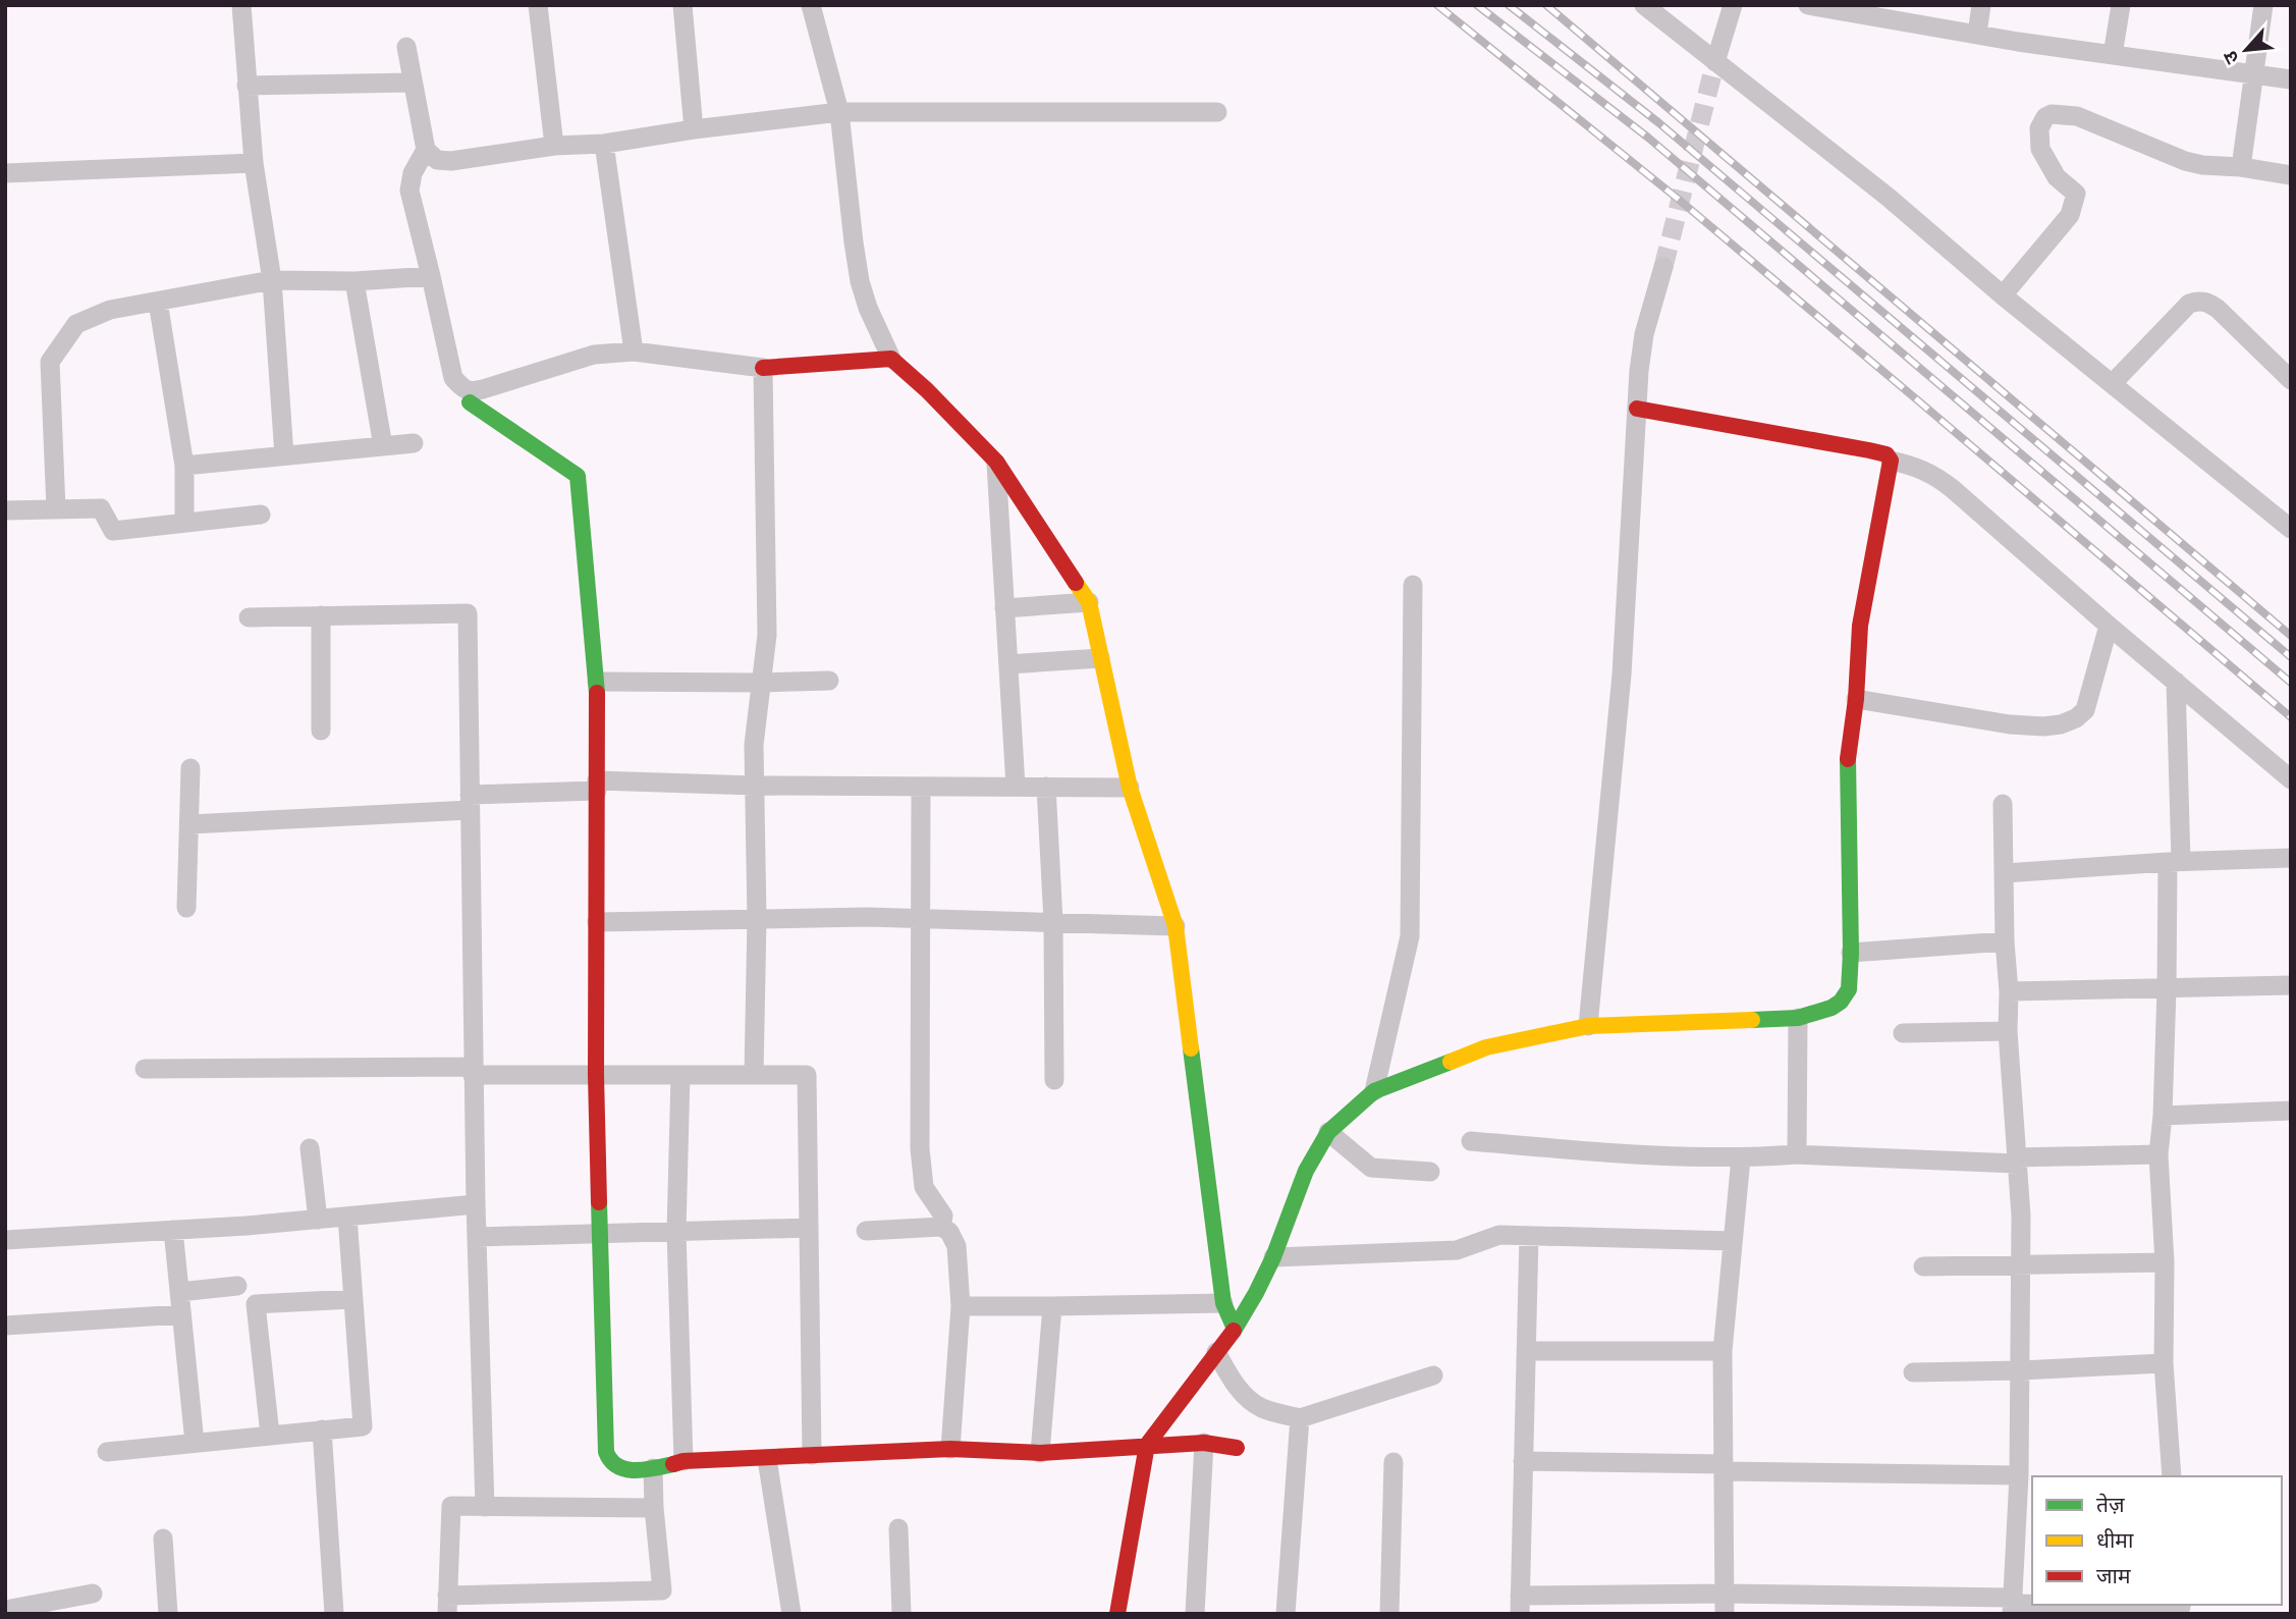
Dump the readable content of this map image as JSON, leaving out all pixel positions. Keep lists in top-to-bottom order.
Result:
{
  "legend": ["तेज़", "धीमा", "जाम"],
  "north": "bottom left"
}
